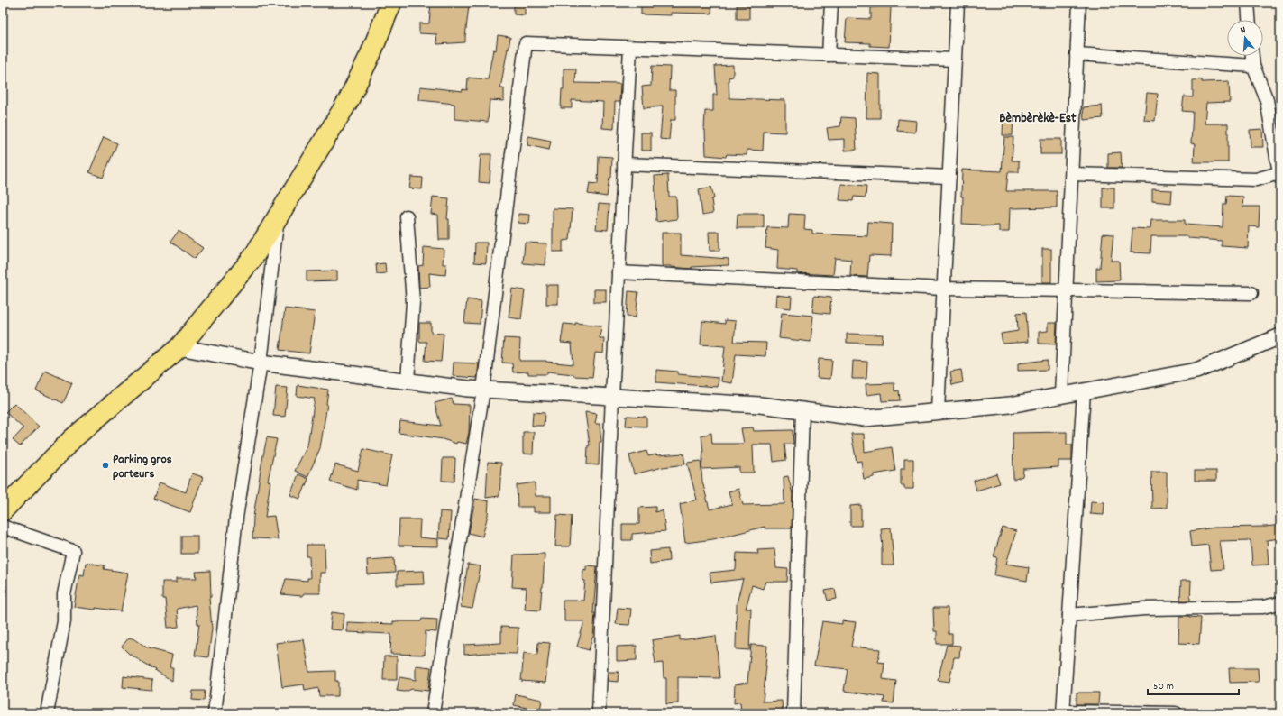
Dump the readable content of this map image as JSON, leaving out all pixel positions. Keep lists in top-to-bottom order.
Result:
{
  "districts": ["Bèmbèrèkè-Est"],
  "places": ["Parking gros porteurs"],
  "scale_bar": "50 m",
  "north": "top"
}
